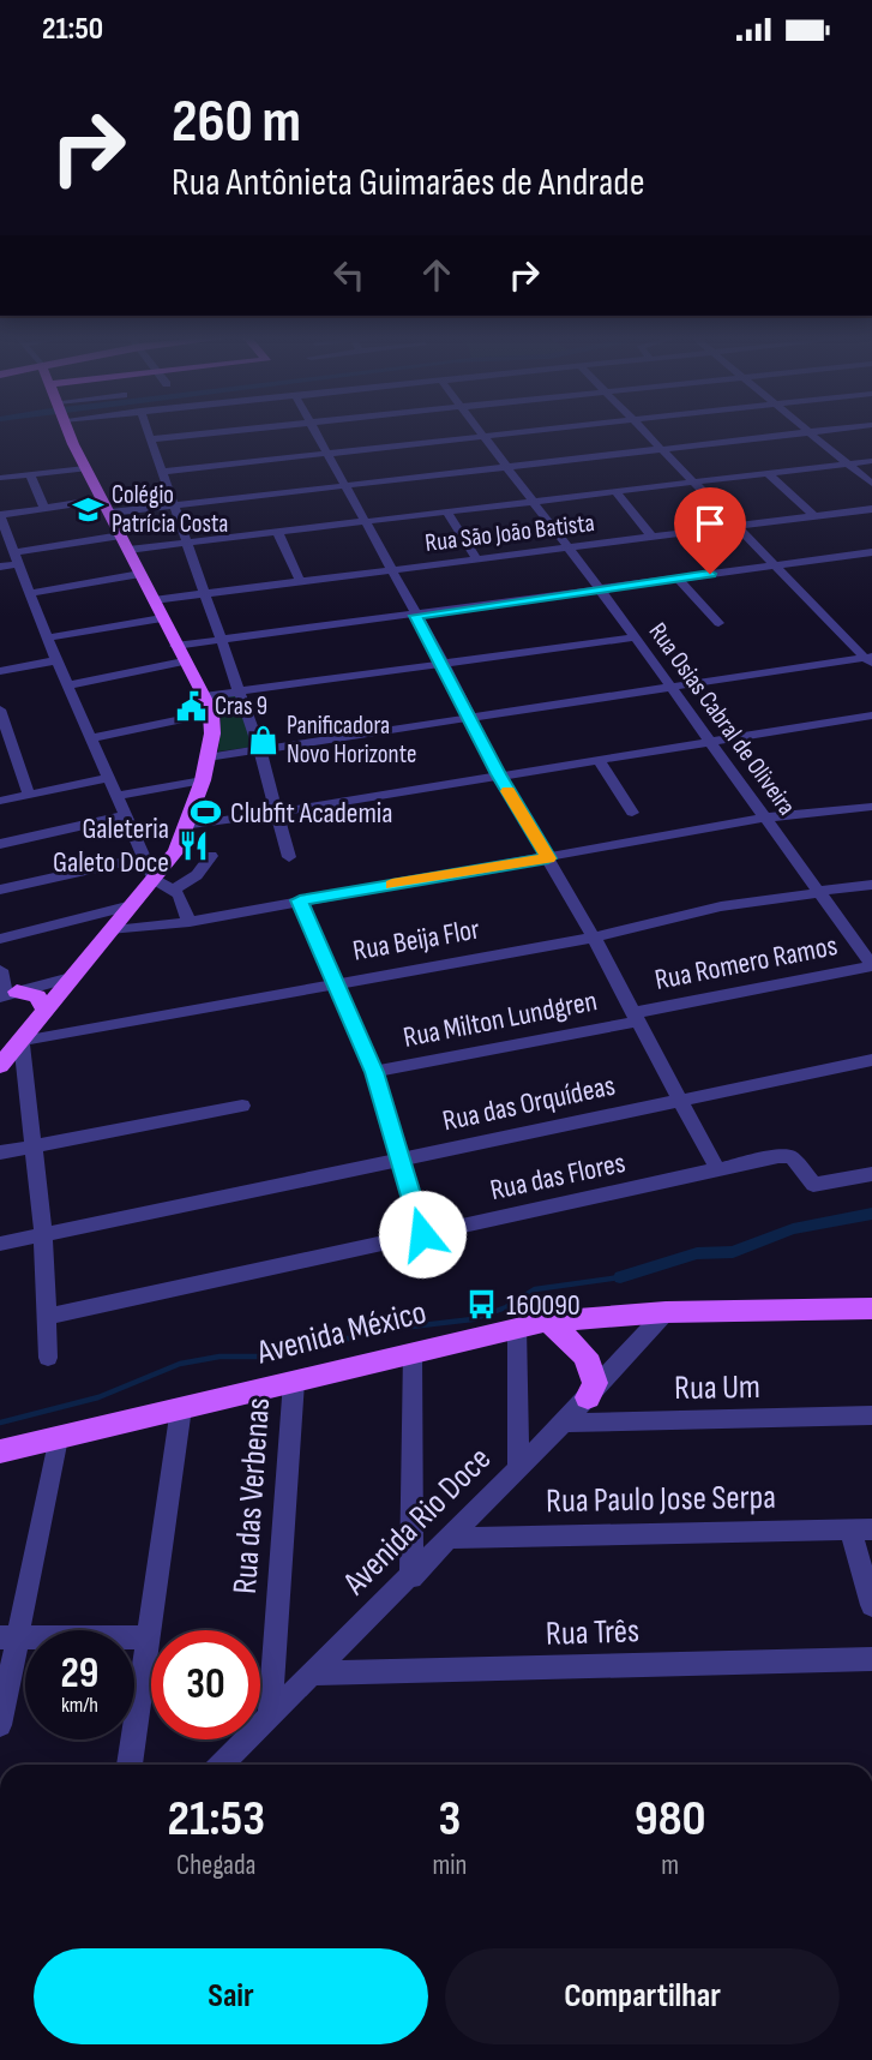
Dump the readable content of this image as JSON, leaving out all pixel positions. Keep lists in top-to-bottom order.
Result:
{
  "streets": {
    "main road": ["Avenida México"],
    "street": [
      "Rua São João Batista",
      "Rua Osias Cabral de Oliveira",
      "Rua Beija Flor",
      "Rua Romero Ramos",
      "Rua Milton Lundgren",
      "Rua das Orquídeas",
      "Rua das Flores",
      "Rua Um",
      "Rua das Verbenas",
      "Rua Paulo Jose Serpa",
      "Avenida Rio Doce",
      "Rua Três"
    ]
  },
  "crossings": [
    ["Rua São João Batista", "Rua Osias Cabral de Oliveira"],
    ["Rua Osias Cabral de Oliveira", "Rua Beija Flor"],
    ["Rua Osias Cabral de Oliveira", "Rua Romero Ramos"],
    ["Rua Romero Ramos", "Rua Milton Lundgren"],
    ["Avenida México", "Rua das Verbenas"],
    ["Avenida México", "Avenida Rio Doce"],
    ["Rua Um", "Avenida Rio Doce"],
    ["Rua das Verbenas", "Avenida Rio Doce"],
    ["Rua Paulo Jose Serpa", "Avenida Rio Doce"],
    ["Avenida Rio Doce", "Rua Três"]
  ],
  "places": {
    "school or university": ["Colégio Patrícia Costa"],
    "public building": ["Cras 9"],
    "shop": ["Panificadora Novo Horizonte"],
    "sports": ["Clubfit Academia"],
    "restaurant": ["Galeteria Galeto Doce"],
    "bus stop": ["160090"]
  },
  "page": {
    "status": "21:50",
    "turn": ["260 m", "Rua Antônieta Guimarães de Andrade"],
    "speed": "29 km/h",
    "limit": "30",
    "eta": [
      "21:53",
      "Chegada",
      "3",
      "min",
      "980",
      "m"
    ],
    "buttons": ["Sair", "Compartilhar"]
  }
}
